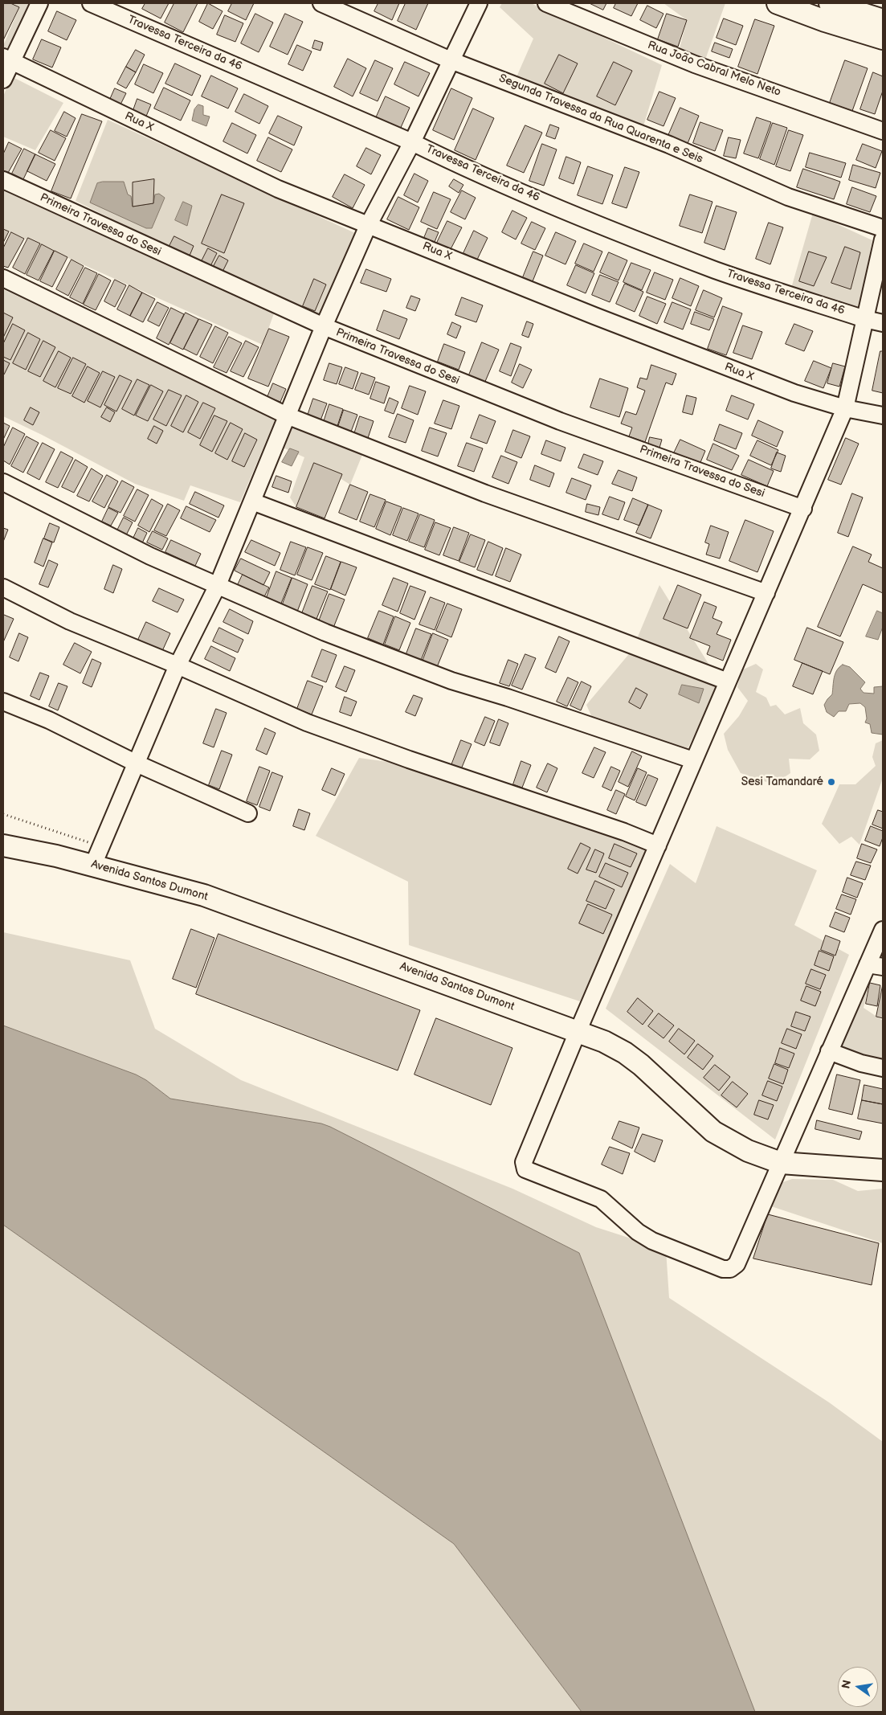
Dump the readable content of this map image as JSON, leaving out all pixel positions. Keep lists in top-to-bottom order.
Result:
{
  "streets": {
    "main road": ["Avenida Santos Dumont"],
    "street": [
      "Travessa Terceira da 46",
      "Rua João Cabral Melo Neto",
      "Segunda Travessa da Rua Quarenta e Seis",
      "Rua X",
      "Primeira Travessa do Sesi"
    ]
  },
  "places": ["Sesi Tamandaré"],
  "north": "left"
}
